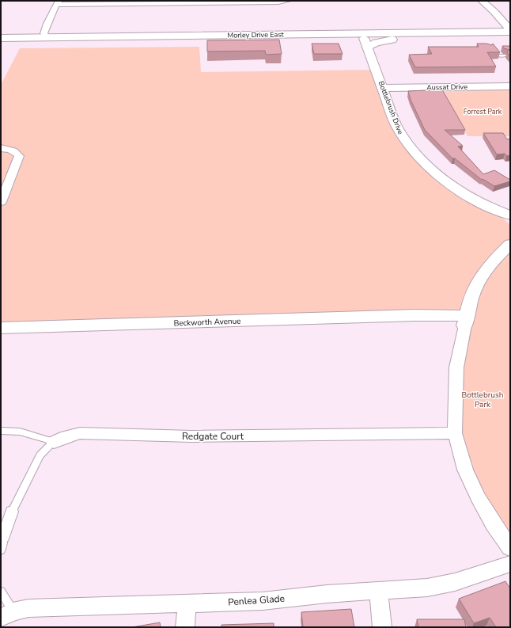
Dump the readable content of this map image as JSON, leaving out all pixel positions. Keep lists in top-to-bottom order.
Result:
{
  "streets": {
    "main road": ["Morley Drive East"],
    "street": [
      "Aussat Drive",
      "Bottlebrush Drive",
      "Beckworth Avenue",
      "Redgate Court",
      "Penlea Glade"
    ]
  },
  "crossings": [
    ["Morley Drive East", "Bottlebrush Drive"],
    ["Aussat Drive", "Bottlebrush Drive"]
  ],
  "parks": ["Forrest Park", "Bottlebrush Park"]
}
